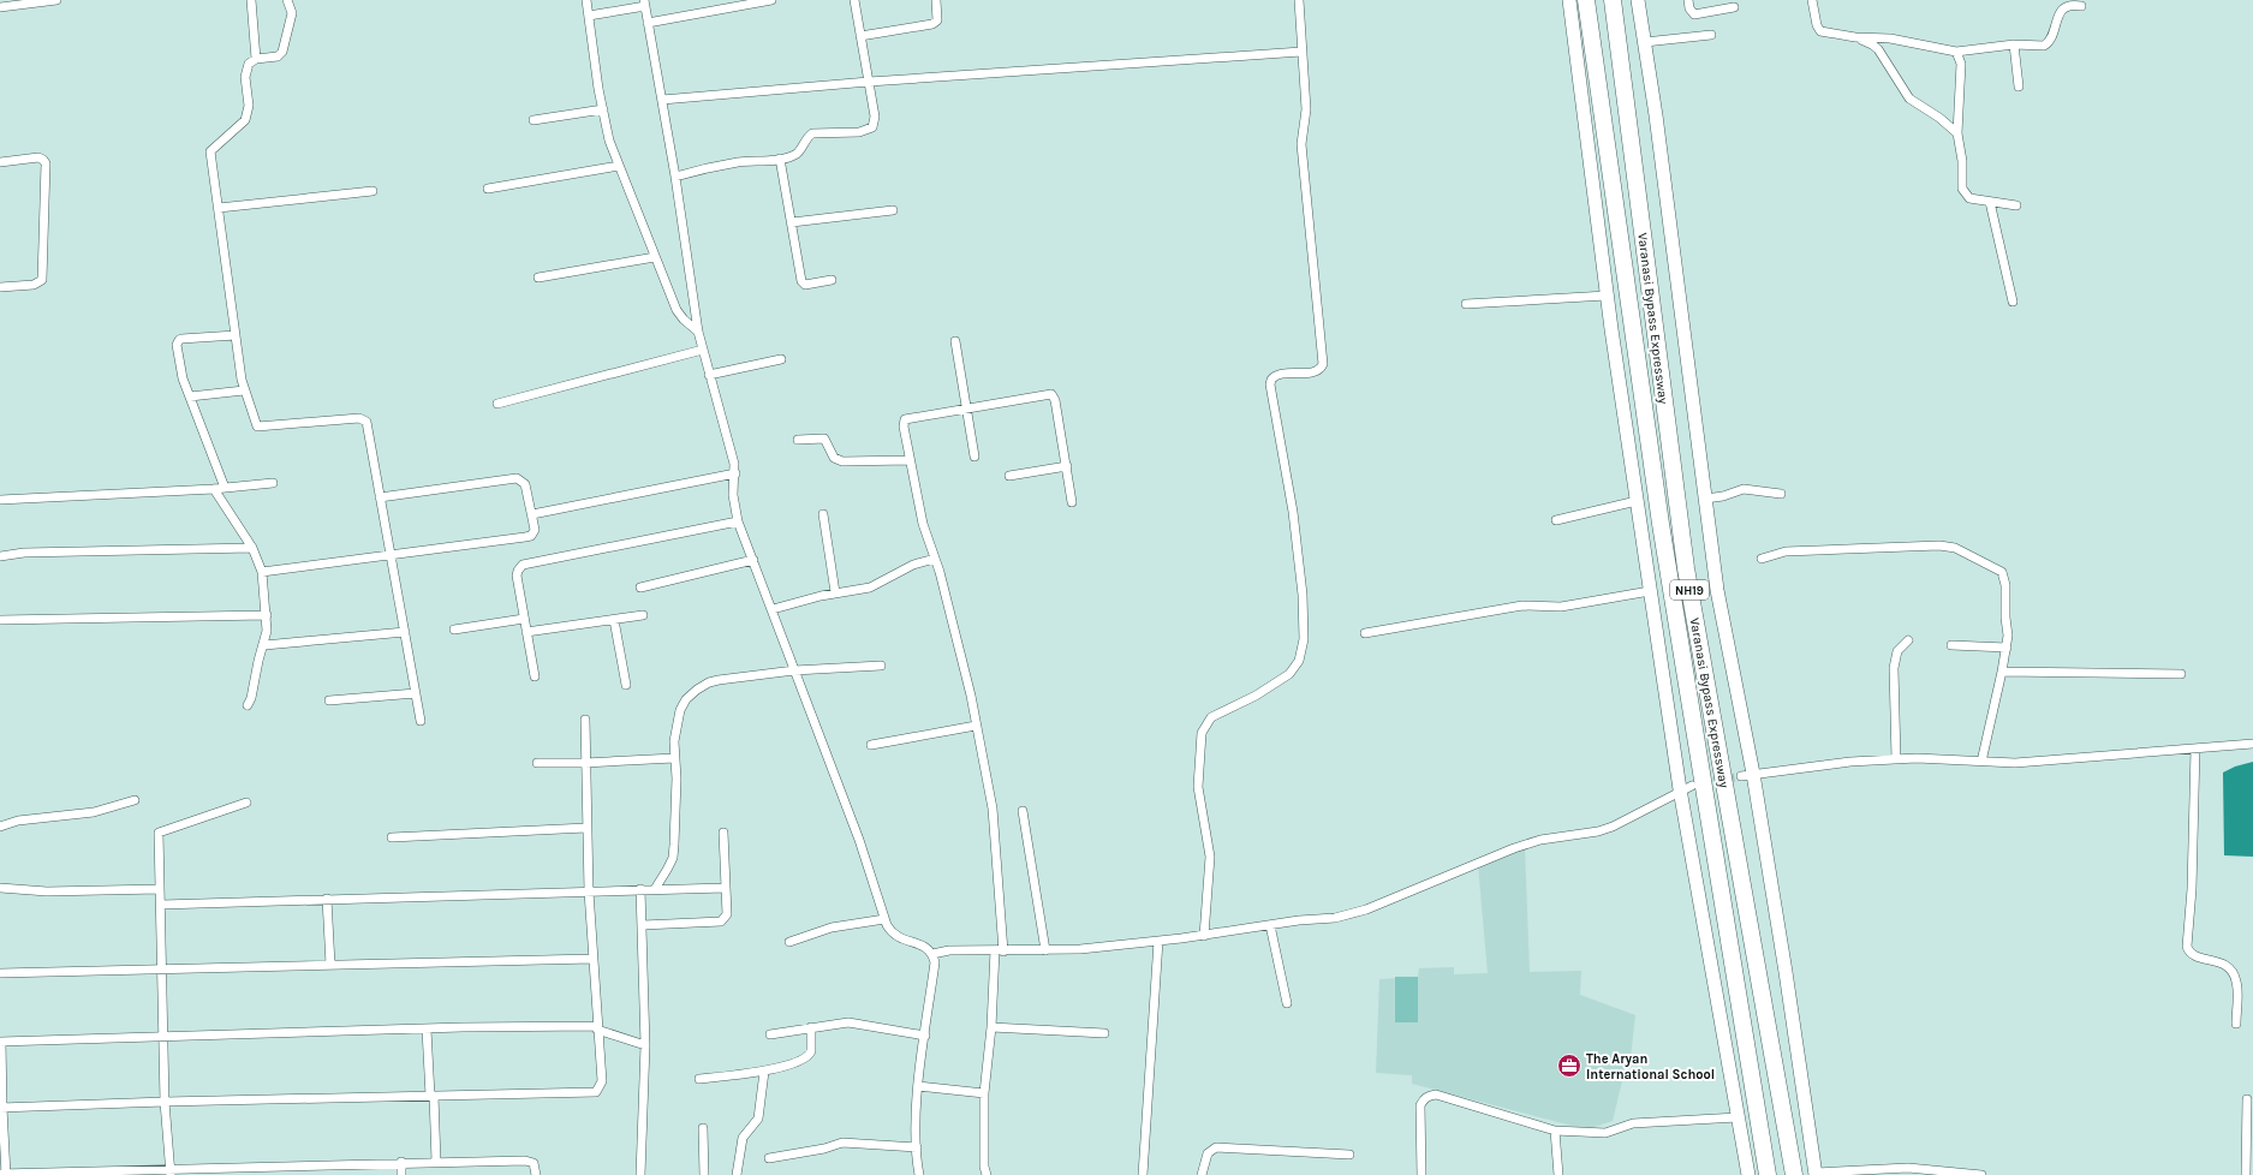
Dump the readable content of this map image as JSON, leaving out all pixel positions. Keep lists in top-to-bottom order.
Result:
{
  "streets": {
    "highway": ["Varanasi Bypass Expressway", "NH19"]
  },
  "places": {
    "office": ["The Aryan International School"]
  }
}
